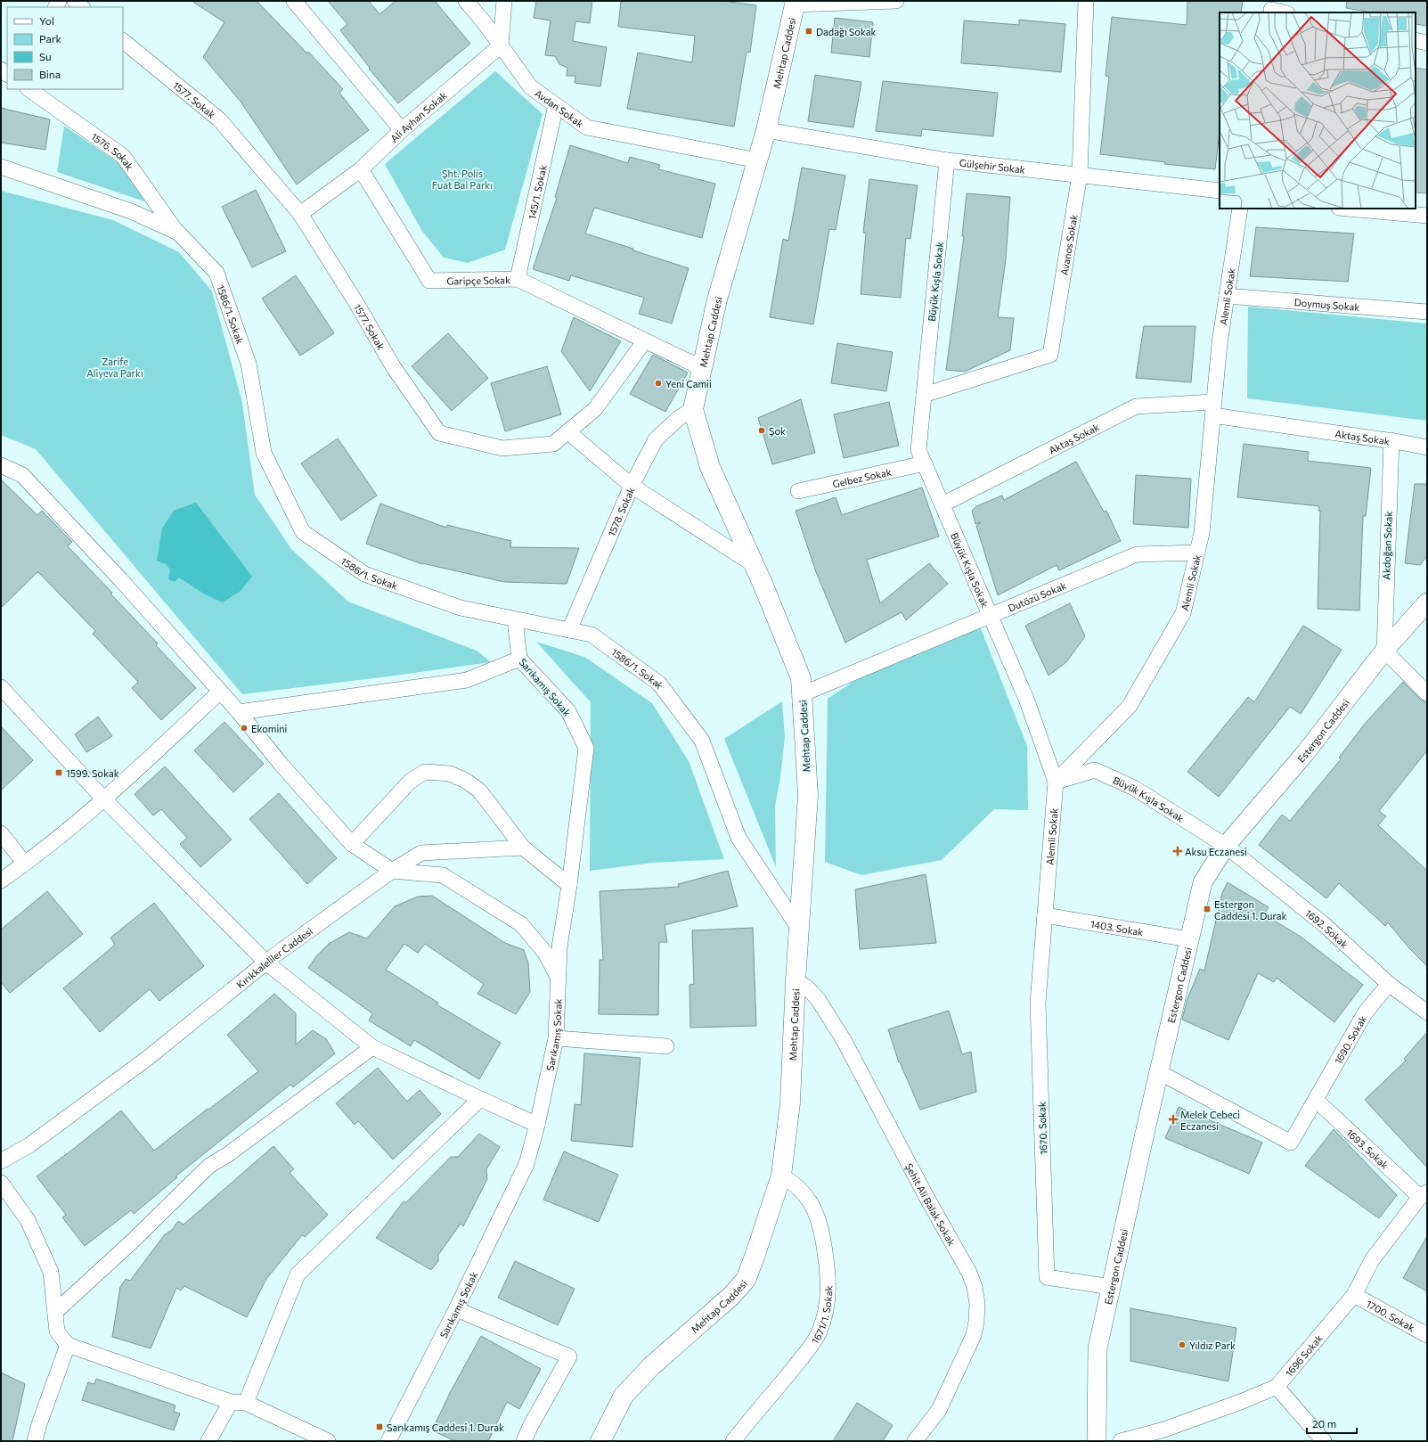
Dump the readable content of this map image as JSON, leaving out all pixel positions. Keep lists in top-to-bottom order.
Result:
{
  "streets": {
    "main road": ["Mehtap Caddesi"],
    "street": [
      "1577. Sokak",
      "Avdan Sokak",
      "Ali Ayhan Sokak",
      "1576. Sokak",
      "Gülşehir Sokak",
      "145/1. Sokak",
      "Avanos Sokak",
      "Garipçe Sokak",
      "Büyük Kışla Sokak",
      "Alemli Sokak",
      "Doymuş Sokak",
      "1586/1. Sokak",
      "Aktaş Sokak",
      "Gelbez Sokak",
      "1578. Sokak",
      "Akdoğan Sokak",
      "Dutözü Sokak",
      "Sarıkamış Sokak",
      "Estergon Caddesi",
      "1403. Sokak",
      "1692. Sokak",
      "Kırıkkaleliler Caddesi",
      "1690. Sokak",
      "1670. Sokak",
      "1693. Sokak",
      "Şehit Ali Balak Sokak",
      "1671/1. Sokak",
      "1700. Sokak",
      "1696 Sokak"
    ]
  },
  "crossings": [
    ["Mehtap Caddesi", "Avdan Sokak"],
    ["Mehtap Caddesi", "Gülşehir Sokak"],
    ["Mehtap Caddesi", "Garipçe Sokak"],
    ["Mehtap Caddesi", "1586/1. Sokak"],
    ["Mehtap Caddesi", "1578. Sokak"],
    ["Mehtap Caddesi", "Dutözü Sokak"],
    ["Mehtap Caddesi", "Şehit Ali Balak Sokak"],
    ["Mehtap Caddesi", "1671/1. Sokak"],
    ["1577. Sokak", "Ali Ayhan Sokak"],
    ["1577. Sokak", "Garipçe Sokak"],
    ["Avdan Sokak", "Ali Ayhan Sokak"],
    ["Avdan Sokak", "145/1. Sokak"],
    ["Ali Ayhan Sokak", "Garipçe Sokak"],
    ["1576. Sokak", "1586/1. Sokak"],
    ["Gülşehir Sokak", "Avanos Sokak"],
    ["Gülşehir Sokak", "Büyük Kışla Sokak"],
    ["145/1. Sokak", "Garipçe Sokak"],
    ["Avanos Sokak", "Büyük Kışla Sokak"],
    ["Büyük Kışla Sokak", "Alemli Sokak"],
    ["Büyük Kışla Sokak", "Aktaş Sokak"],
    ["Büyük Kışla Sokak", "Gelbez Sokak"],
    ["Büyük Kışla Sokak", "Dutözü Sokak"],
    ["Büyük Kışla Sokak", "Estergon Caddesi"],
    ["Büyük Kışla Sokak", "1692. Sokak"],
    ["Alemli Sokak", "Doymuş Sokak"],
    ["Alemli Sokak", "Aktaş Sokak"],
    ["Alemli Sokak", "Dutözü Sokak"],
    ["Alemli Sokak", "1403. Sokak"],
    ["Alemli Sokak", "1670. Sokak"],
    ["1586/1. Sokak", "1578. Sokak"],
    ["1586/1. Sokak", "Sarıkamış Sokak"],
    ["Aktaş Sokak", "Akdoğan Sokak"],
    ["Akdoğan Sokak", "Estergon Caddesi"],
    ["Estergon Caddesi", "1403. Sokak"],
    ["Estergon Caddesi", "1692. Sokak"],
    ["Estergon Caddesi", "1690. Sokak"],
    ["Estergon Caddesi", "1670. Sokak"],
    ["1403. Sokak", "1670. Sokak"],
    ["1692. Sokak", "1690. Sokak"],
    ["1690. Sokak", "1693. Sokak"],
    ["1693. Sokak", "1696 Sokak"],
    ["1700. Sokak", "1696 Sokak"]
  ],
  "parks": ["Şht. Polis Fuat Bal Parkı", "Zarife Aliyeva Parkı"],
  "places": {
    "transit": [
      "Dadağı Sokak",
      "1599. Sokak",
      "Estergon Caddesi 1. Durak",
      "Sarıkamış Caddesi 1. Durak"
    ],
    "other": [
      "Yeni Camii",
      "Şok",
      "Ekomini",
      "Yıldız Park"
    ],
    "health": ["Aksu Eczanesi", "Melek Cebeci Eczanesi"]
  },
  "legend": [
    "Yol",
    "Park",
    "Su",
    "Bina"
  ],
  "scale_bar": "20 m"
}
